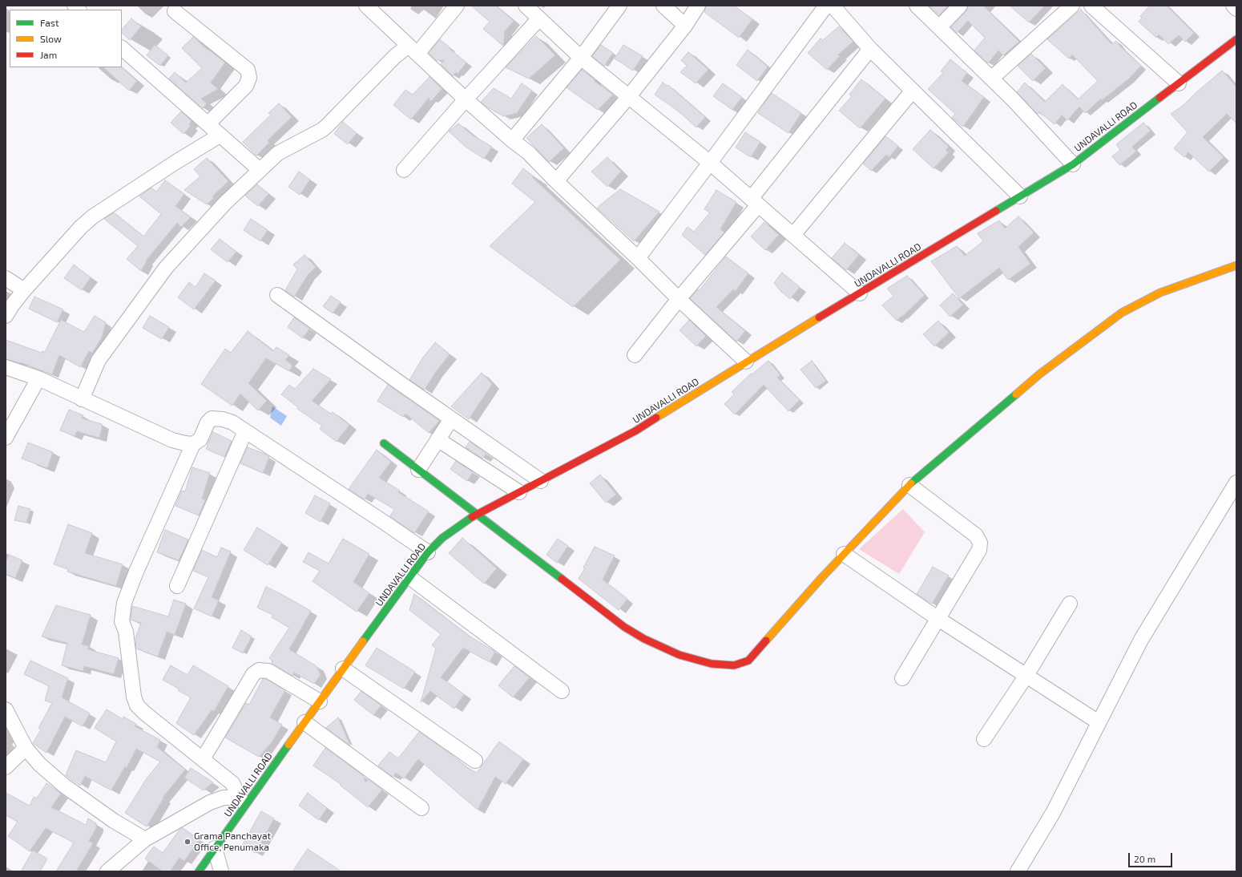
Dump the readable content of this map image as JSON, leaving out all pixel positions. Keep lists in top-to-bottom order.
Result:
{
  "streets": {
    "main road": ["UNDAVALLI ROAD"]
  },
  "places": ["Grama Panchayat Office, Penumaka"],
  "legend": ["Fast", "Slow", "Jam"],
  "scale_bar": "20 m"
}
